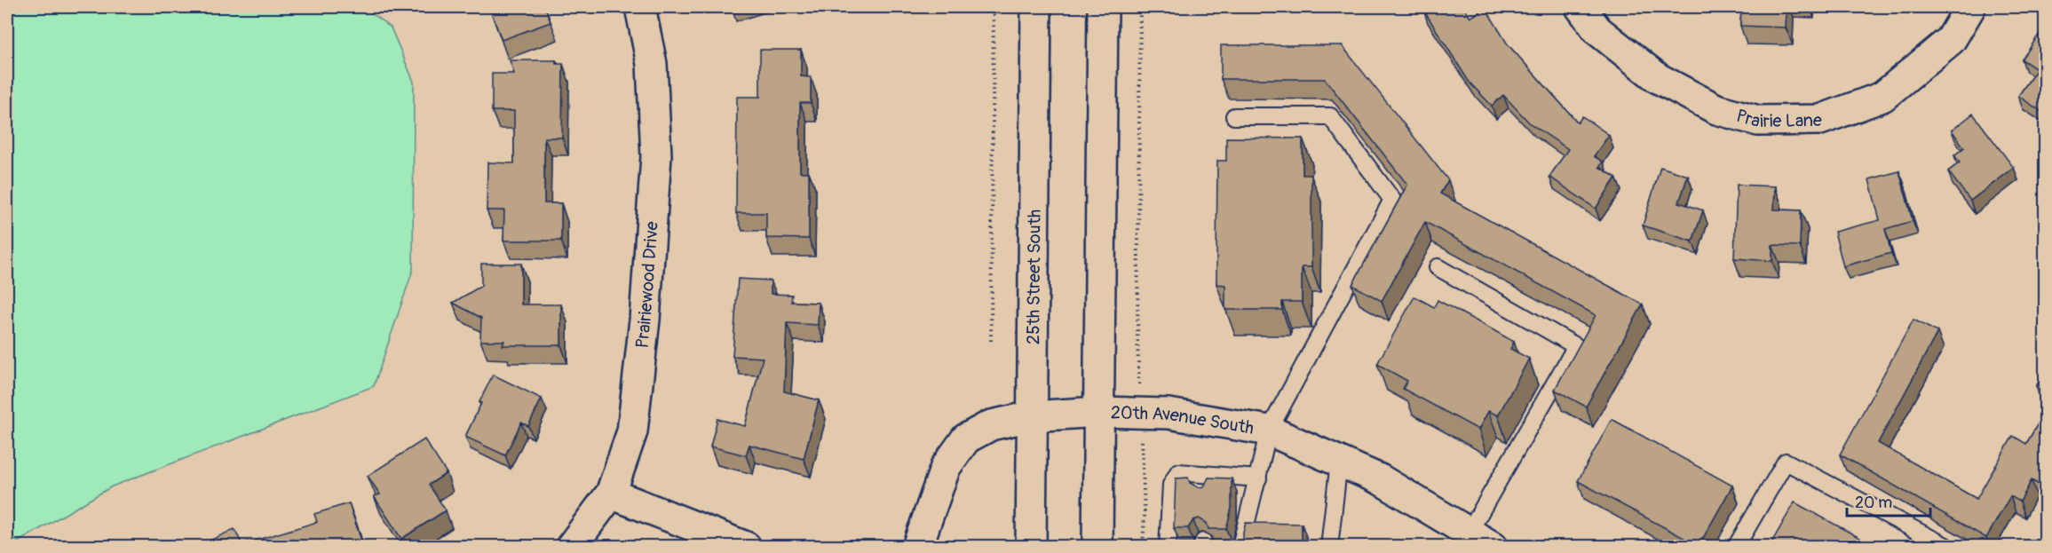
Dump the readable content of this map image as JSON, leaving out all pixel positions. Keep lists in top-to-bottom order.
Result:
{
  "streets": {
    "street": [
      "Prairie Lane",
      "25th Street South",
      "Prairiewood Drive",
      "20th Avenue South"
    ]
  },
  "crossings": [
    ["25th Street South", "20th Avenue South"]
  ],
  "scale_bar": "20 m"
}
